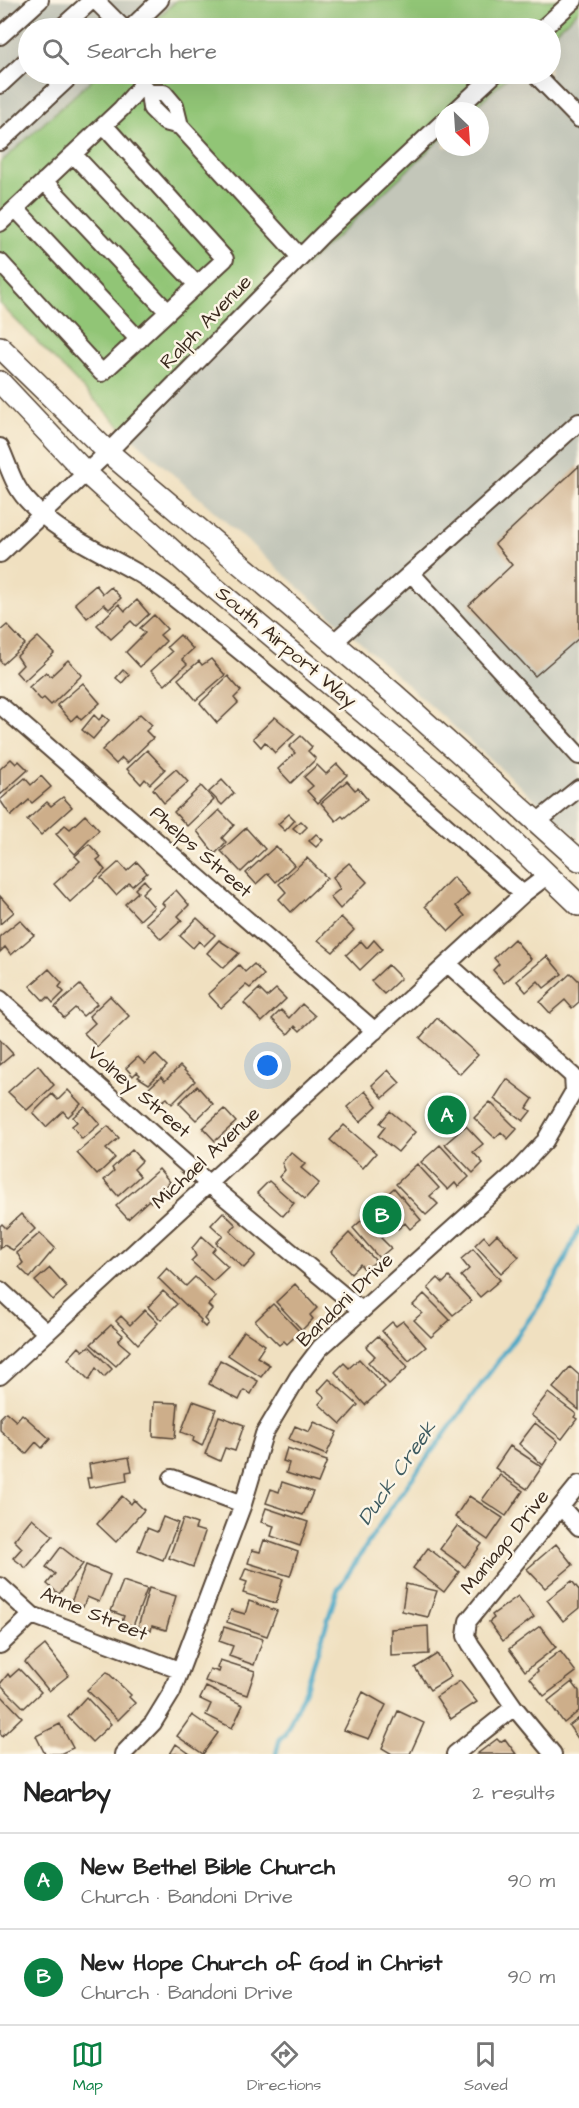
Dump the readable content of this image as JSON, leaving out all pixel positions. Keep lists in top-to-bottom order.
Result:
{
  "streets": {
    "main road": ["South Airport Way"],
    "street": [
      "Ralph Avenue",
      "Phelps Street",
      "Volney Street",
      "Michael Avenue",
      "Bandoni Drive",
      "Maniago Drive",
      "Anne Street"
    ]
  },
  "crossings": [
    ["Ralph Avenue", "South Airport Way"],
    ["South Airport Way", "Michael Avenue"],
    ["Phelps Street", "Michael Avenue"],
    ["Volney Street", "Michael Avenue"],
    ["Volney Street", "Bandoni Drive"],
    ["Michael Avenue", "Bandoni Drive"],
    ["Bandoni Drive", "Anne Street"]
  ],
  "water": ["Duck Creek"],
  "north": "bottom right",
  "page": {
    "search": "Search here",
    "pins": ["A", "B"],
    "heading": ["Nearby", "2 results"],
    "list": [
      {
        "mark": "A",
        "name": "New Bethel Bible Church",
        "note": "Church · Bandoni Drive",
        "value": "90 m"
      },
      {
        "mark": "B",
        "name": "New Hope Church of God in Christ",
        "note": "Church · Bandoni Drive",
        "value": "90 m"
      }
    ],
    "nav": ["Map", "Directions", "Saved"]
  }
}
